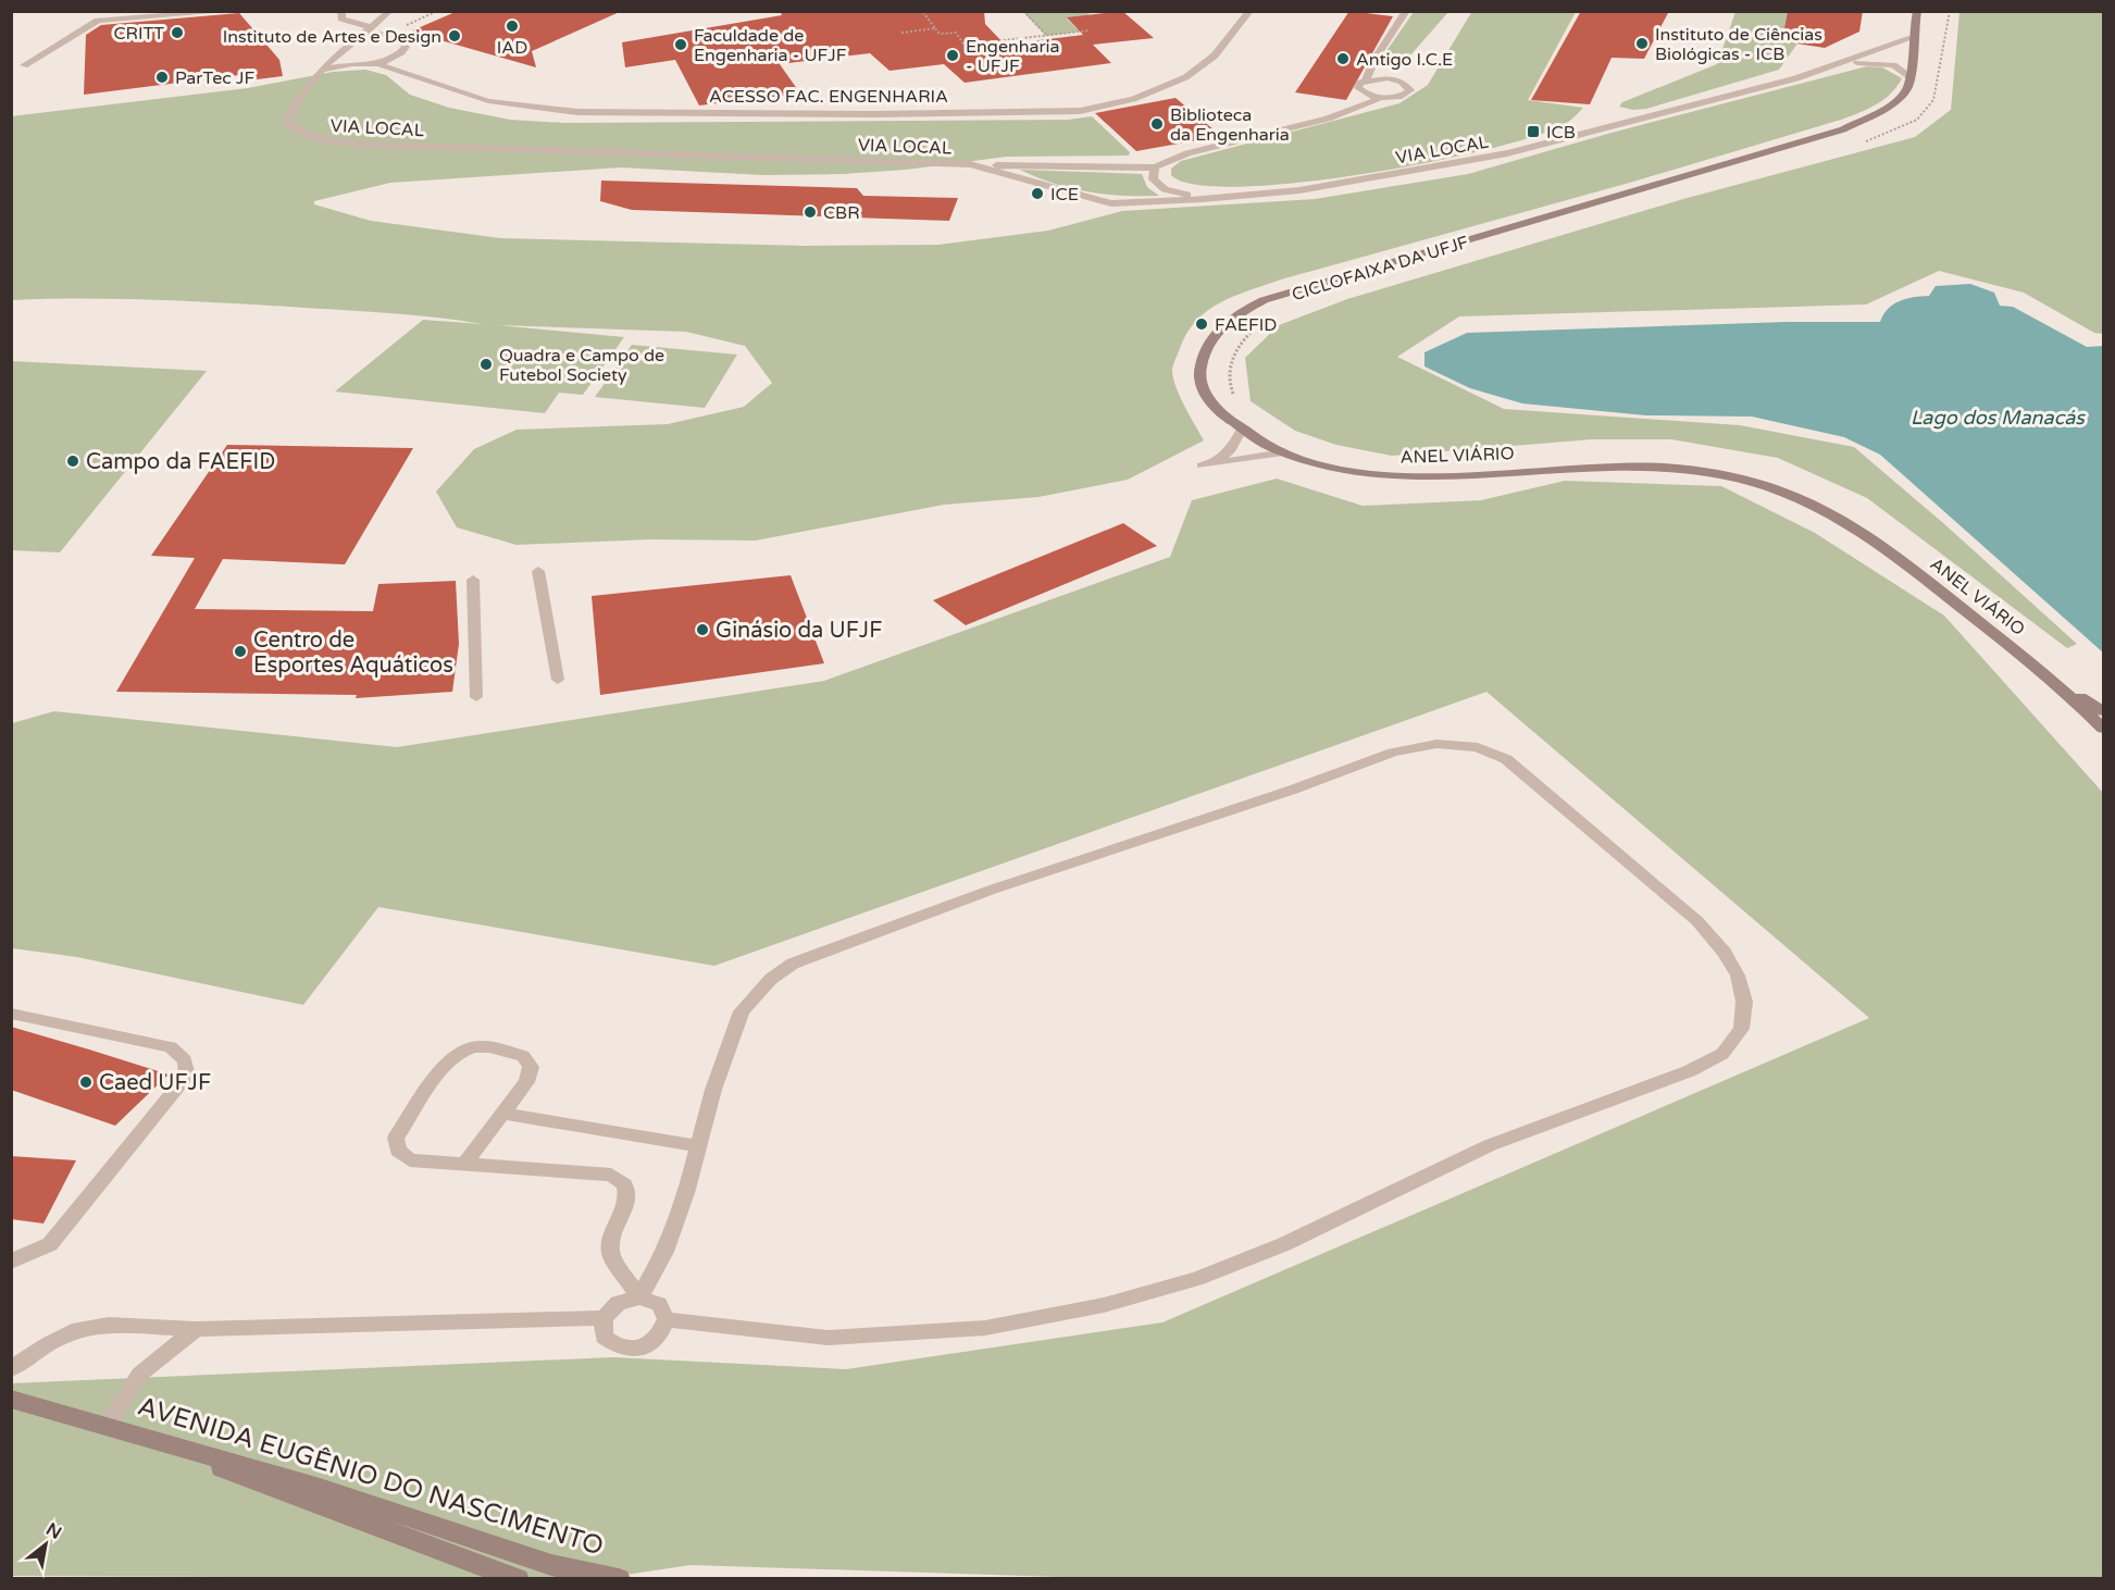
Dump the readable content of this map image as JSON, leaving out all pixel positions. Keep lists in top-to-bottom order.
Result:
{
  "streets": {
    "main road": ["ANEL VIÁRIO", "AVENIDA EUGÊNIO DO NASCIMENTO"],
    "lane": ["ACESSO FAC. ENGENHARIA", "VIA LOCAL"]
  },
  "crossings": [
    ["ACESSO FAC. ENGENHARIA", "VIA LOCAL"]
  ],
  "water": ["Lago dos Manacás"],
  "places": {
    "other": [
      "IAD",
      "CRITT",
      "Instituto de Artes e Design",
      "Instituto de Ciências Biológicas - ICB",
      "Faculdade de Engenharia - UFJF",
      "Engenharia - UFJF",
      "Antigo I.C.E",
      "ParTec JF",
      "Biblioteca da Engenharia",
      "ICE",
      "CBR",
      "FAEFID",
      "Quadra e Campo de Futebol Society",
      "Campo da FAEFID",
      "Ginásio da UFJF",
      "Centro de Esportes Aquáticos",
      "Caed UFJF"
    ],
    "transit": ["ICB"]
  },
  "north": "top right"
}
